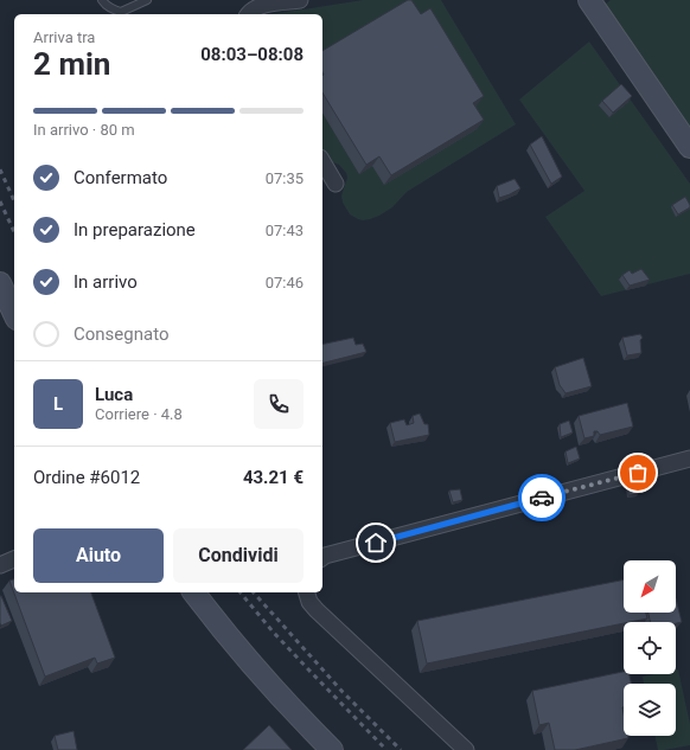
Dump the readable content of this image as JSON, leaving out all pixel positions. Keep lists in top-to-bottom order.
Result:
{
  "north": "bottom left",
  "page": {
    "heading": ["2 min", "Arriva tra", "08:03–08:08"],
    "panel": [
      "Luca",
      "Corriere · 4.8",
      "Ordine #6012",
      "43.21 €"
    ],
    "bar": "In arrivo · 80 m",
    "list": [
      ["Confermato", "07:35"],
      ["In preparazione", "07:43"],
      ["In arrivo", "07:46"],
      "Consegnato"
    ],
    "round": "L",
    "buttons": ["Aiuto", "Condividi"]
  }
}
